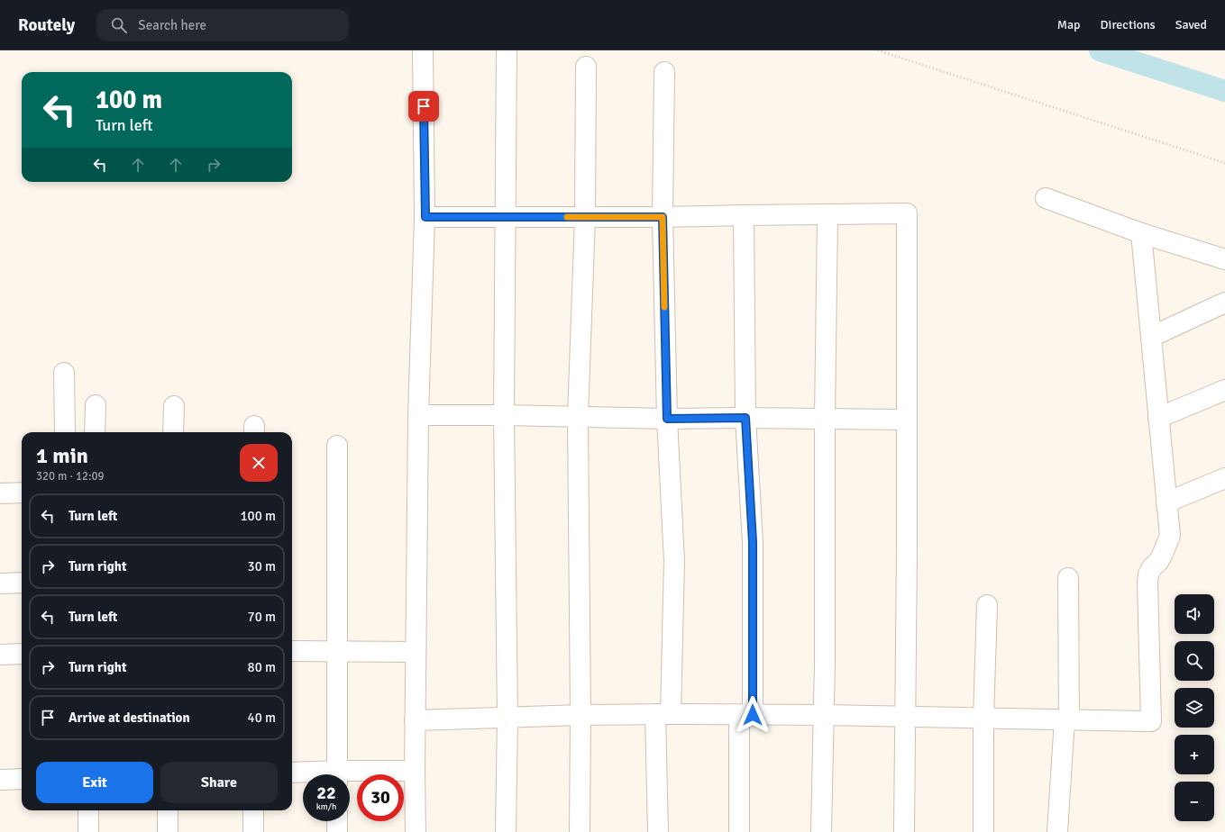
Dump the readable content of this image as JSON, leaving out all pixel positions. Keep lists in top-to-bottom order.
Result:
{
  "page": {
    "header": "Routely",
    "search": "Search here",
    "nav": ["Map", "Directions", "Saved"],
    "turn": ["100 m", "Turn left"],
    "heading": ["1 min", "320 m · 12:09"],
    "list": [
      {
        "name": "Turn left",
        "value": "100 m"
      },
      {
        "name": "Turn right",
        "value": "30 m"
      },
      {
        "name": "Turn left",
        "value": "70 m"
      },
      {
        "name": "Turn right",
        "value": "80 m"
      },
      {
        "name": "Arrive at destination",
        "value": "40 m"
      }
    ],
    "map_buttons": ["+", "−"],
    "buttons": ["Exit", "Share"],
    "speed": "22 km/h",
    "limit": "30"
  }
}
